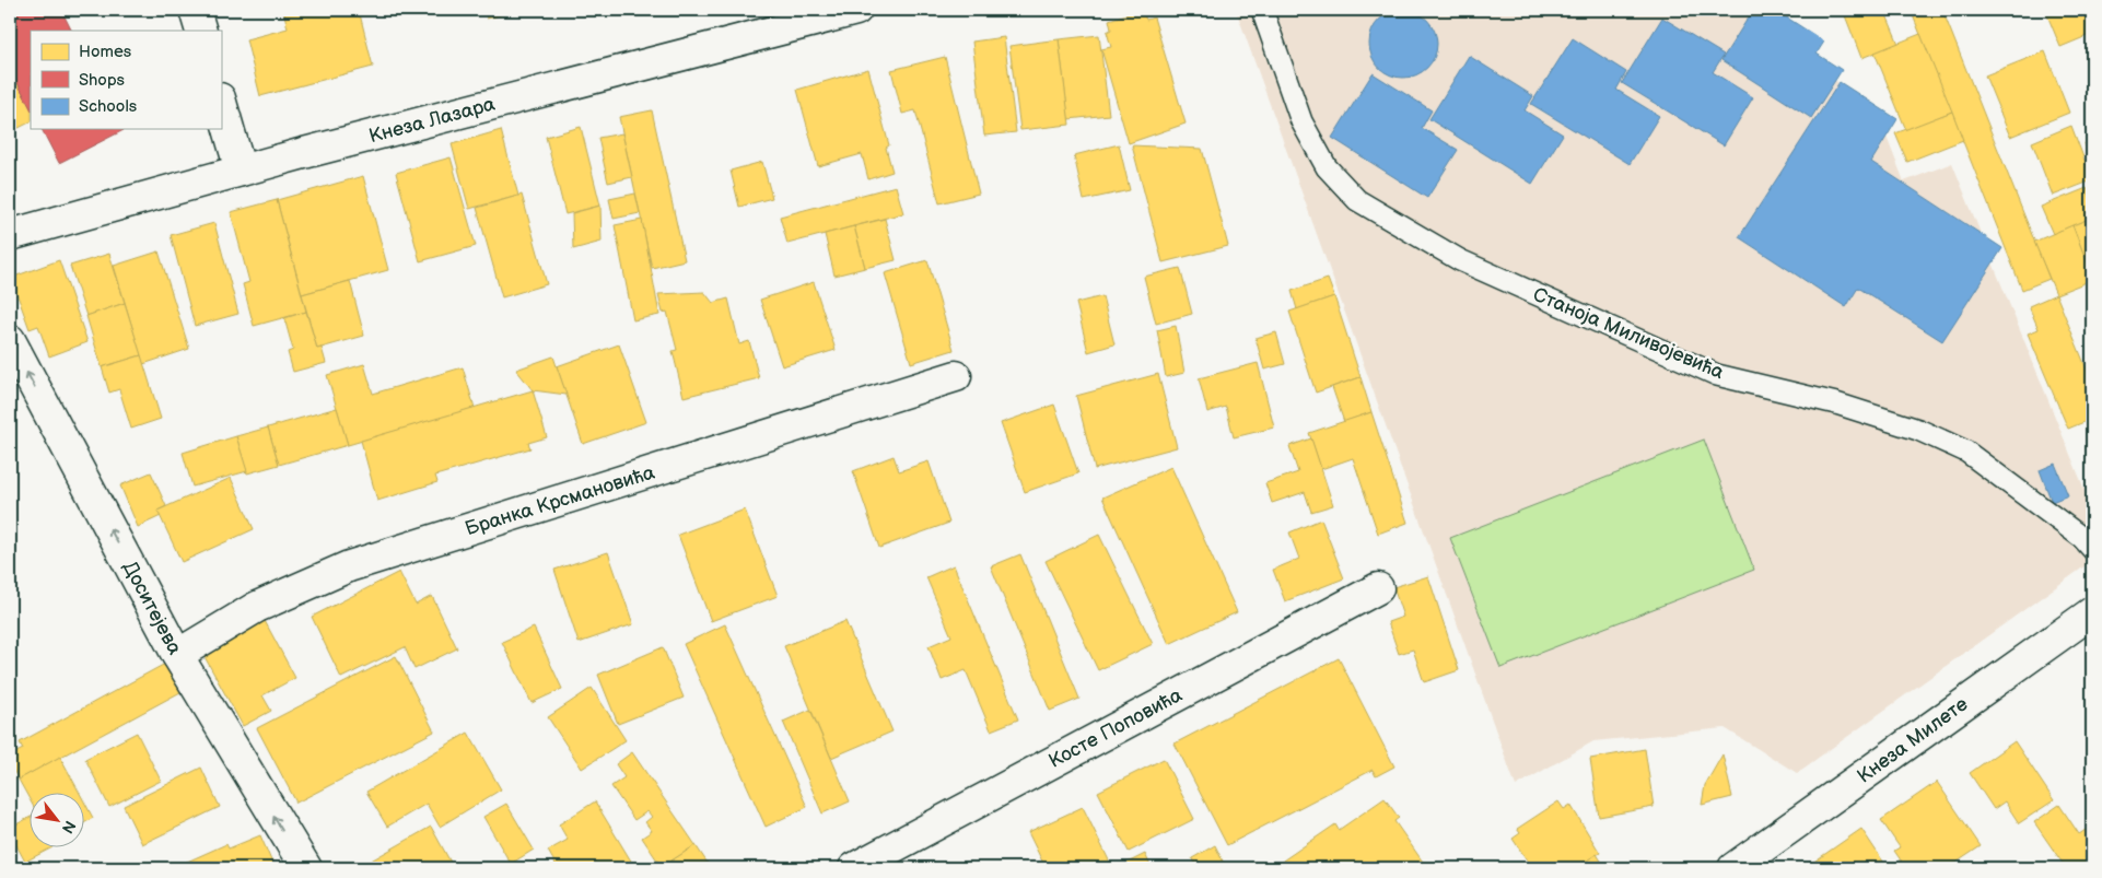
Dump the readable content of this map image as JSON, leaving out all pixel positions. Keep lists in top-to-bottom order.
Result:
{
  "streets": {
    "street": [
      "Кнеза Лазара",
      "Бранка Крсмановића",
      "Доситејева",
      "Косте Поповића",
      "Кнеза Милете"
    ],
    "lane": ["Станоја Миливојевића"]
  },
  "crossings": [
    ["Бранка Крсмановића", "Доситејева"]
  ],
  "one_way": ["Доситејева"],
  "legend": ["Homes", "Shops", "Schools"],
  "north": "bottom right"
}
